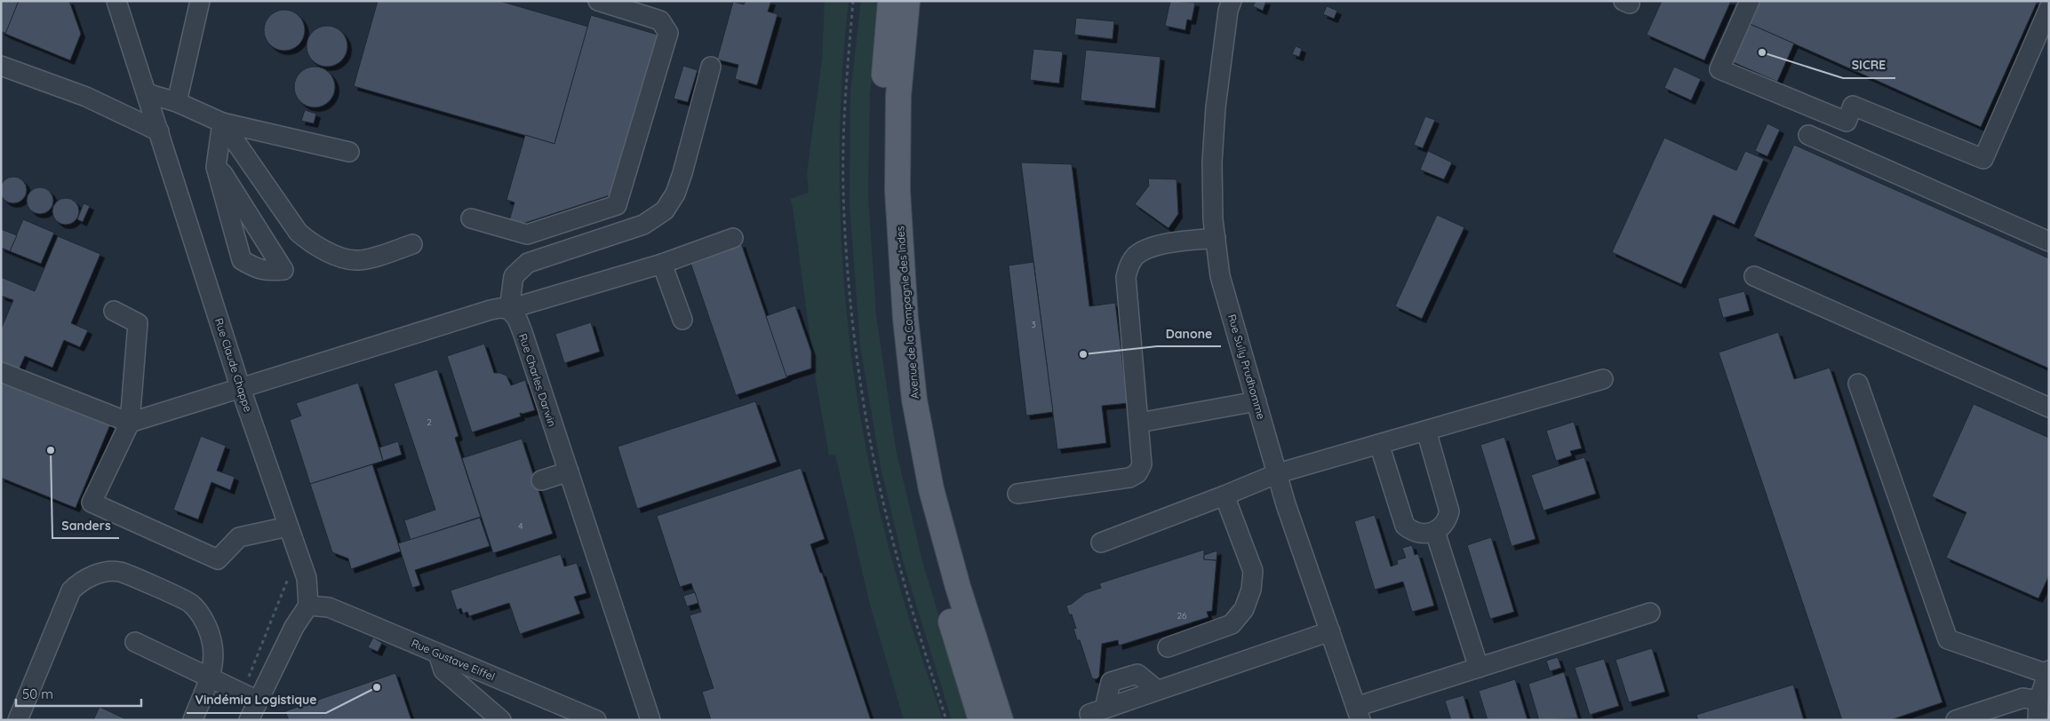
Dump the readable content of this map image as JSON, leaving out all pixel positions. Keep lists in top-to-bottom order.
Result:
{
  "streets": {
    "main road": ["Avenue de la Compagnie des Indes"],
    "street": [
      "Rue Claude Chappe",
      "Rue Sully Prudhomme",
      "Rue Charles Darwin",
      "Rue Gustave Eiffel"
    ]
  },
  "crossings": [
    ["Rue Claude Chappe", "Rue Gustave Eiffel"]
  ],
  "places": [
    "SICRE",
    "Danone",
    "Sanders",
    "Vindémia Logistique"
  ],
  "house_numbers": [
    "3",
    "2",
    "4",
    "26"
  ],
  "scale_bar": "50 m"
}
